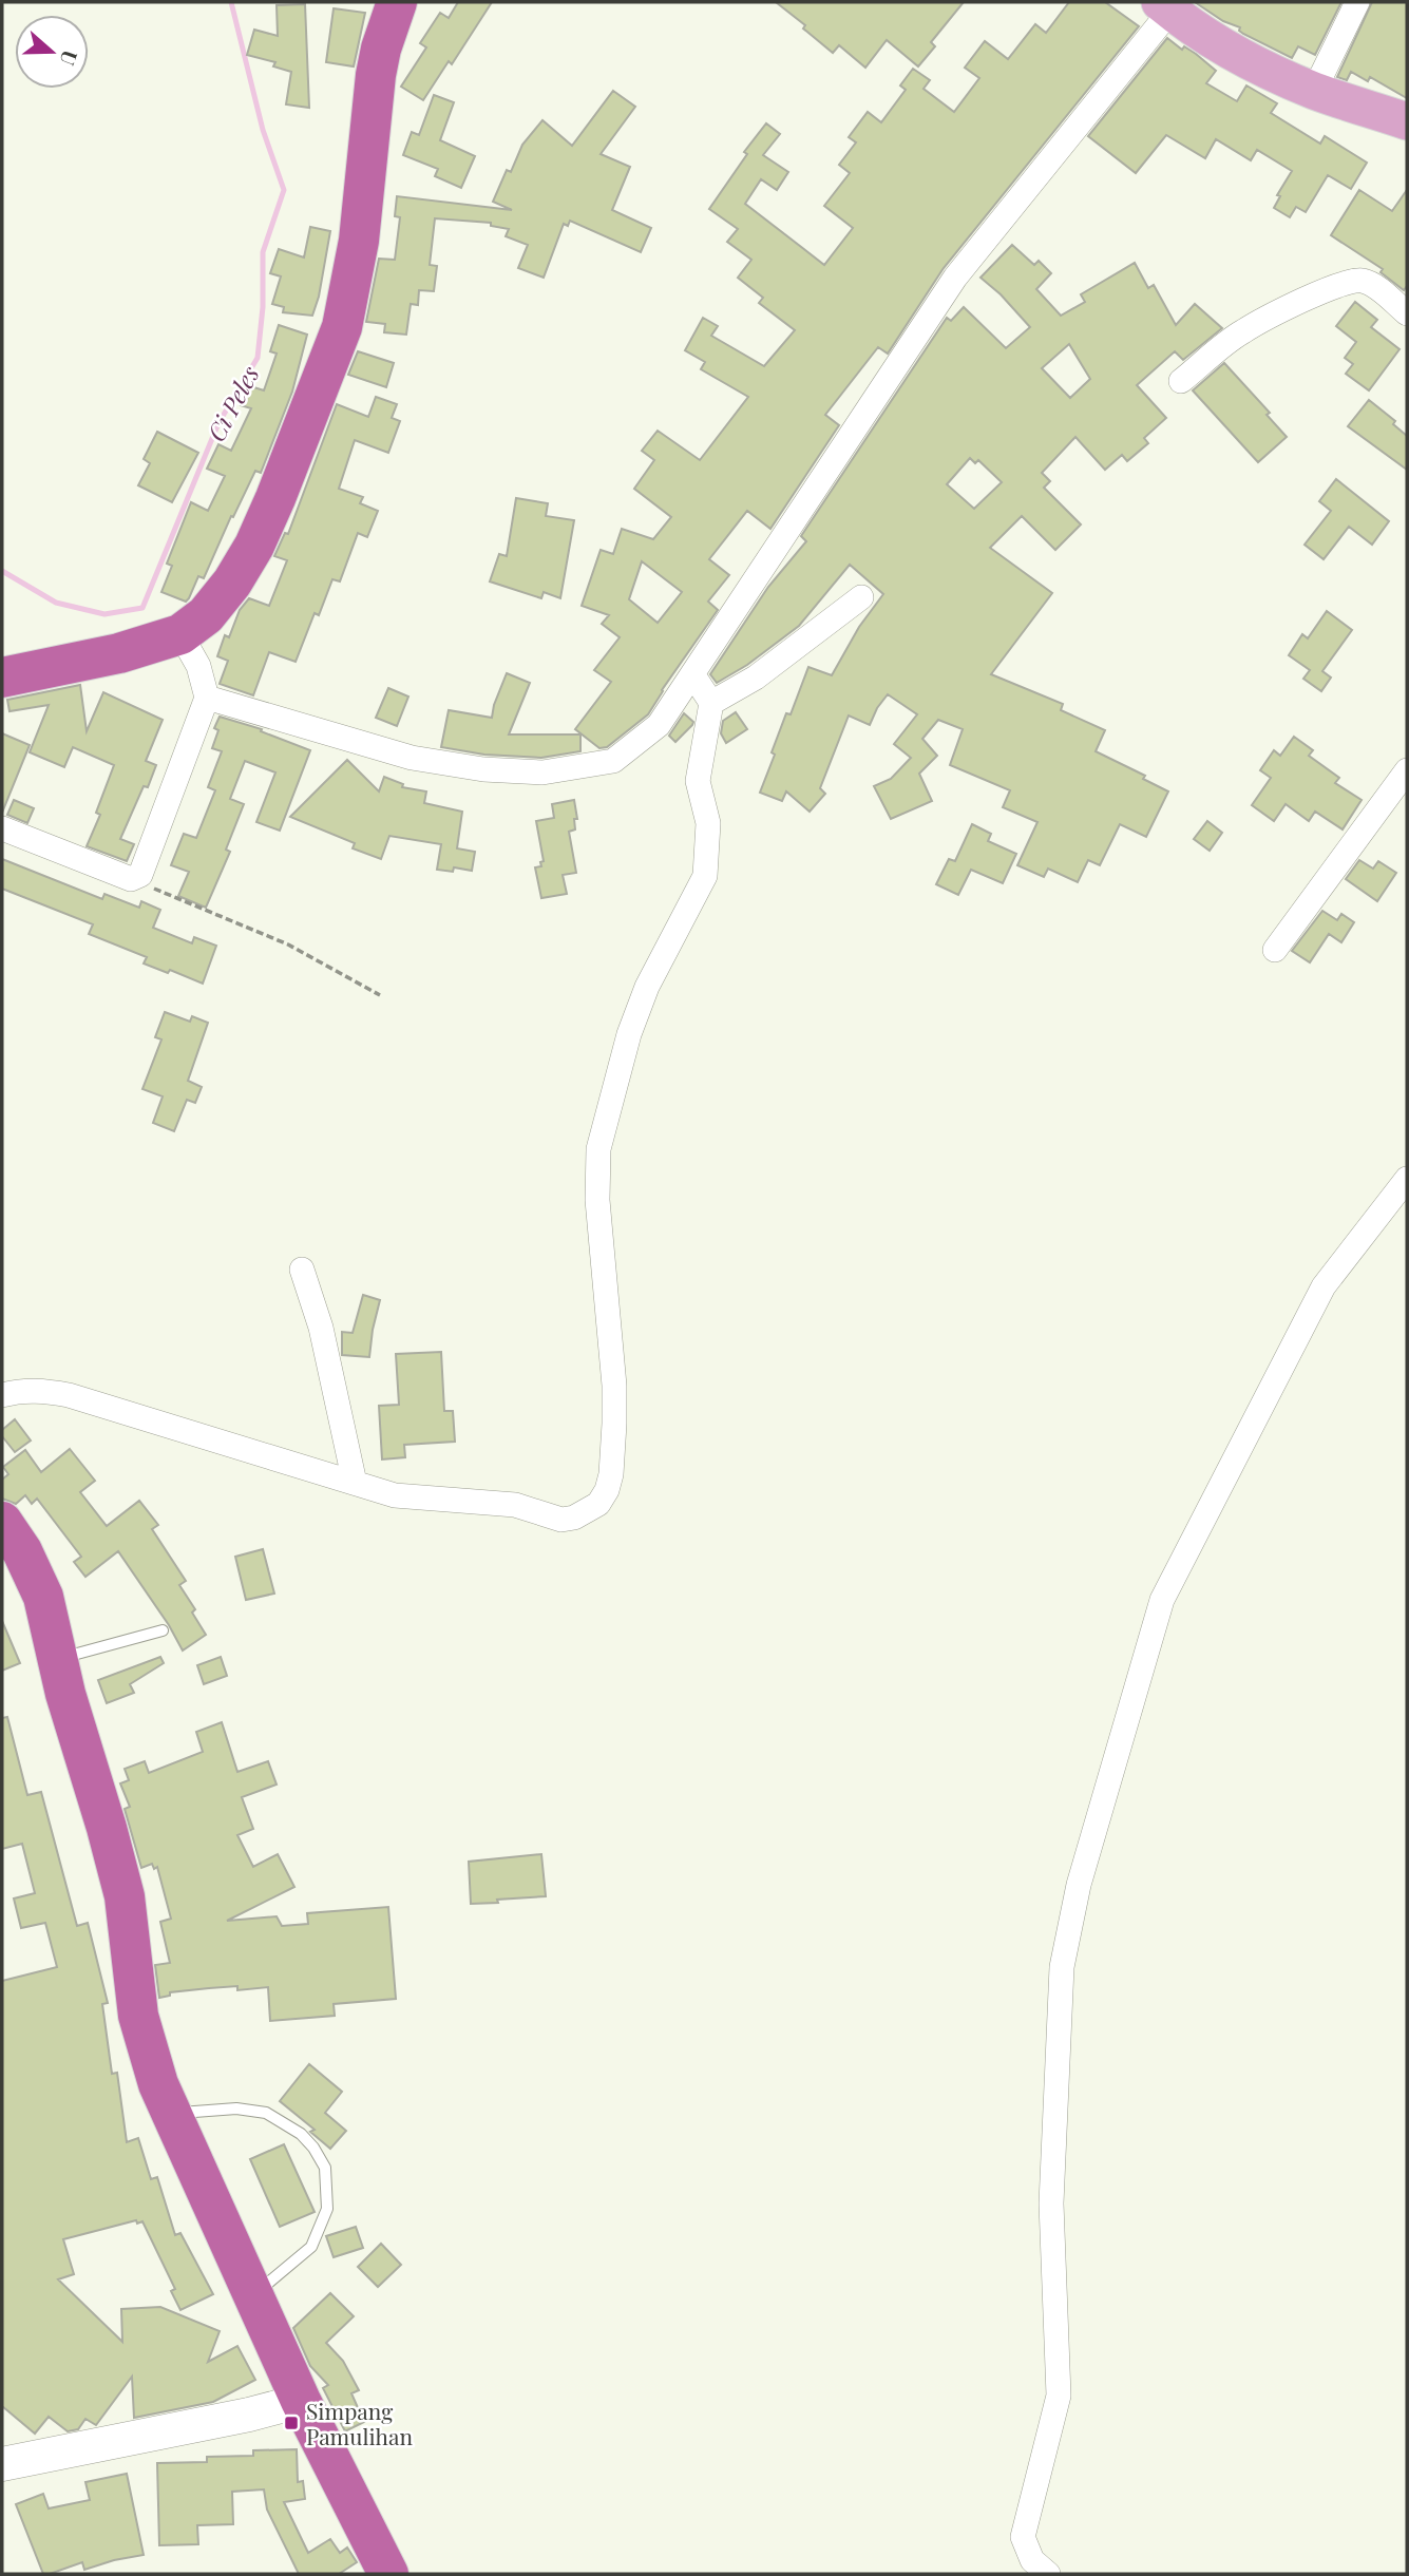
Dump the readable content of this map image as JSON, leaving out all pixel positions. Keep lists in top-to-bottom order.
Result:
{
  "water": ["Ci Peles"],
  "places": {
    "transit": ["Simpang Pamulihan"]
  },
  "north": "right"
}
